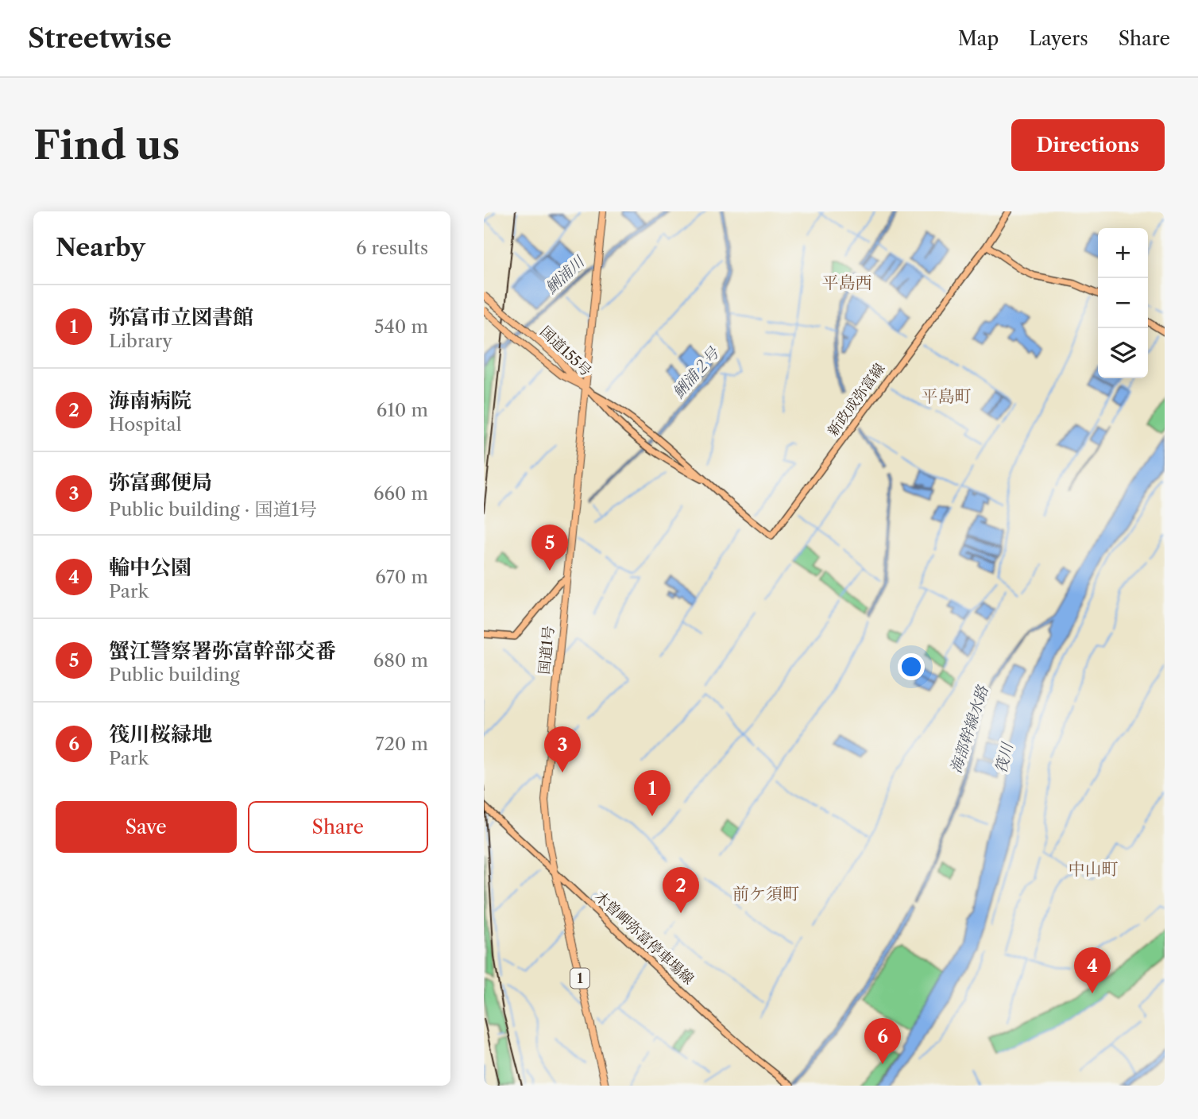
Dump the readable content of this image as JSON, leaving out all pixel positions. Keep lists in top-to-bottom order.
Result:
{
  "streets": {
    "highway": ["国道155号", "国道1号", "1"],
    "main road": ["新政成弥富線", "木曽岬弥富停車場線"]
  },
  "crossings": [
    ["国道155号", "新政成弥富線"],
    ["国道155号", "国道1号"],
    ["新政成弥富線", "国道1号"],
    ["国道1号", "木曽岬弥富停車場線"]
  ],
  "districts": [
    "平島西",
    "平島町",
    "中山町",
    "前ケ須町"
  ],
  "water": [
    "鯏浦川",
    "鯏浦２号",
    "海部幹線水路",
    "筏川"
  ],
  "page": {
    "header": "Streetwise",
    "nav": ["Map", "Layers", "Share"],
    "buttons": [
      "Directions",
      ["Save", "Share"]
    ],
    "title": "Find us",
    "heading": ["Nearby", "6 results"],
    "map_buttons": ["+", "−"],
    "list": [
      {
        "mark": "1",
        "name": "弥富市立図書館",
        "note": "Library",
        "value": "540 m"
      },
      {
        "mark": "2",
        "name": "海南病院",
        "note": "Hospital",
        "value": "610 m"
      },
      {
        "mark": "3",
        "name": "弥富郵便局",
        "note": "Public building · 国道1号",
        "value": "660 m"
      },
      {
        "mark": "4",
        "name": "輪中公園",
        "note": "Park",
        "value": "670 m"
      },
      {
        "mark": "5",
        "name": "蟹江警察署弥富幹部交番",
        "note": "Public building",
        "value": "680 m"
      },
      {
        "mark": "6",
        "name": "筏川桜緑地",
        "note": "Park",
        "value": "720 m"
      }
    ],
    "pins": [
      "5",
      "3",
      "1",
      "2",
      "4",
      "6"
    ]
  }
}
